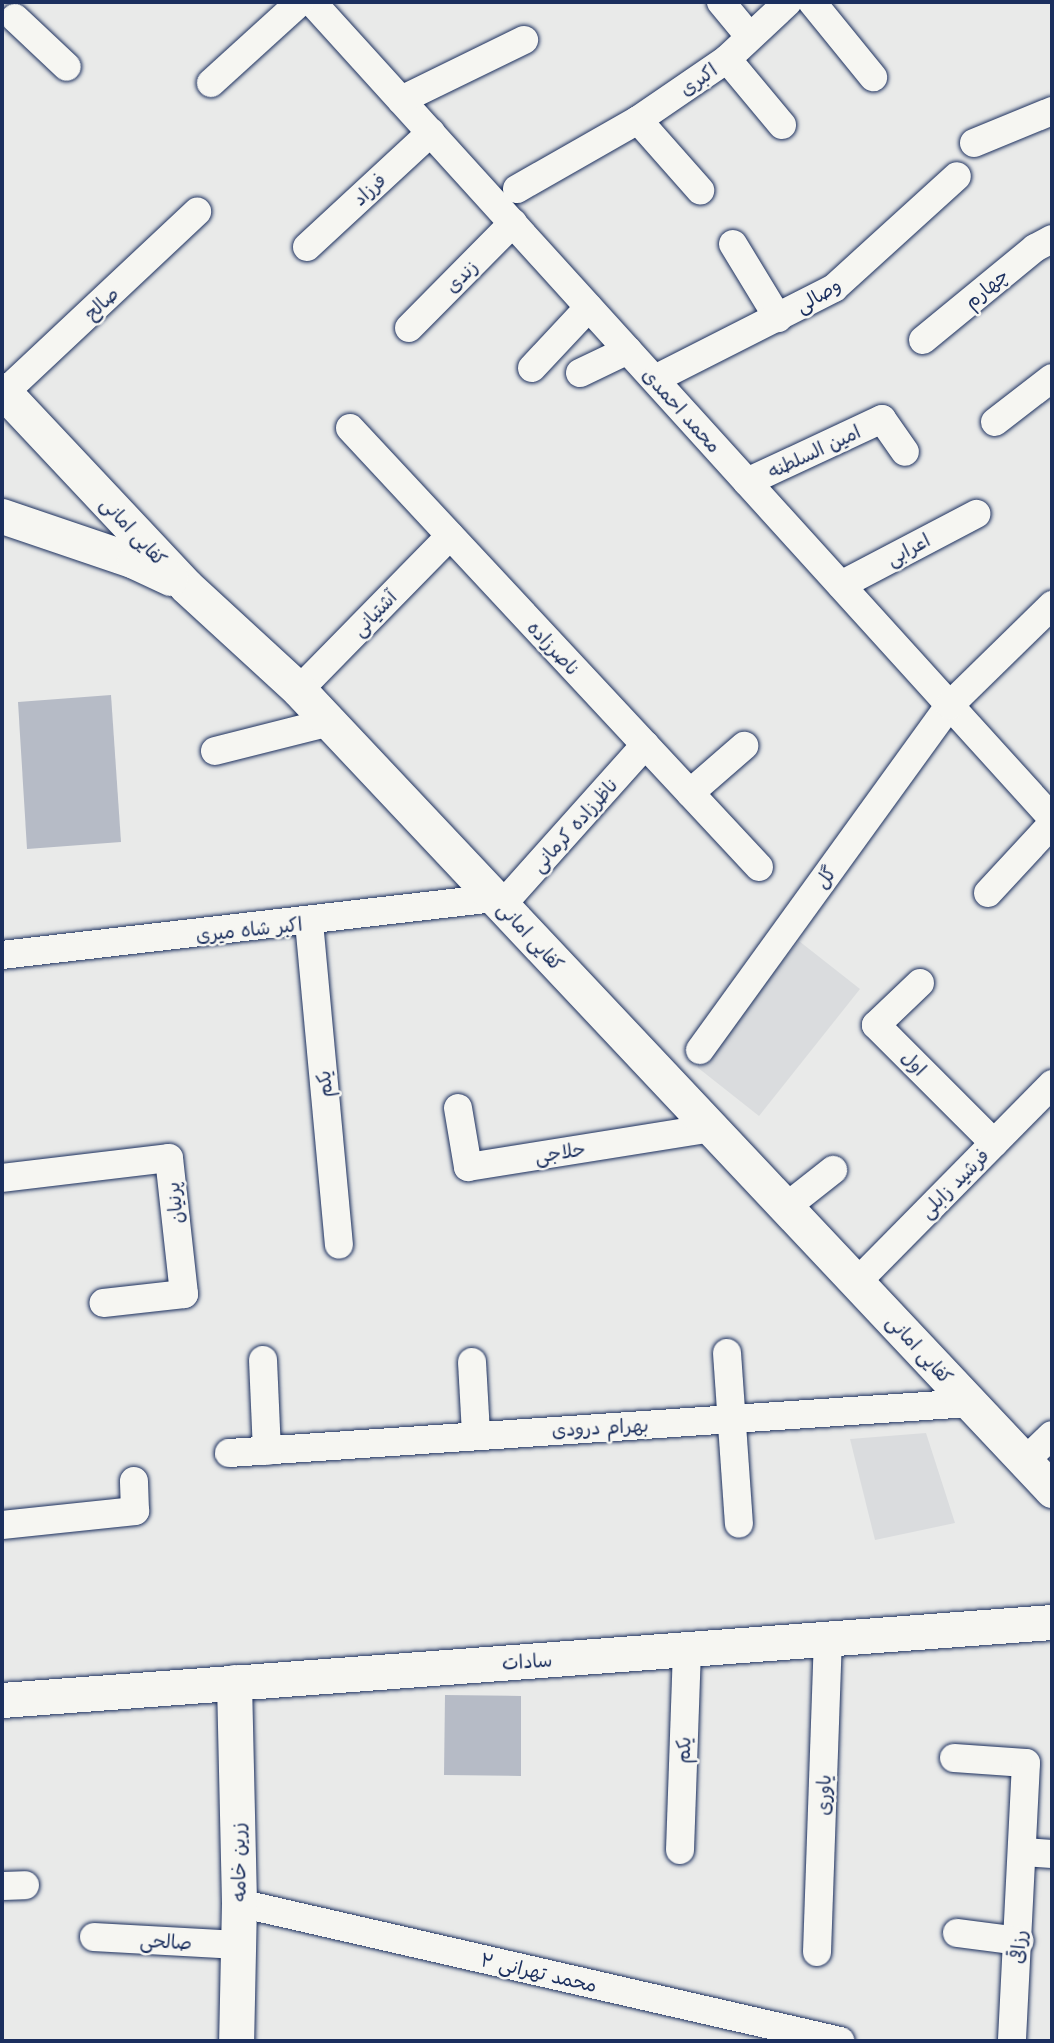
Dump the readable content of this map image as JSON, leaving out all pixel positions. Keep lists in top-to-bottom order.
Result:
{
  "streets": {
    "street": [
      "اکبری",
      "فرزاد",
      "زندی",
      "چهارم",
      "وصالی",
      "صالح",
      "محمد احمدی",
      "امین السلطنه",
      "کفایی امانی",
      "اعرابی",
      "آشتیانی",
      "ناصرزاده",
      "ناظرزاده کرمانی",
      "گل",
      "اکبر شاه میری",
      "اول",
      "یکم",
      "حلاجی",
      "فرشید زابلی",
      "پرنیان",
      "بهرام درودی",
      "سادات",
      "یاوری",
      "زرین خامه",
      "صالحی",
      "رزاقی",
      "محمد تهرانی ۲"
    ]
  },
  "crossings": [
    ["فرزاد", "محمد احمدی"],
    ["زندی", "محمد احمدی"],
    ["وصالی", "محمد احمدی"],
    ["صالح", "کفایی امانی"],
    ["محمد احمدی", "امین السلطنه"],
    ["محمد احمدی", "اعرابی"],
    ["محمد احمدی", "گل"],
    ["کفایی امانی", "آشتیانی"],
    ["کفایی امانی", "ناظرزاده کرمانی"],
    ["کفایی امانی", "اکبر شاه میری"],
    ["کفایی امانی", "حلاجی"],
    ["کفایی امانی", "فرشید زابلی"],
    ["کفایی امانی", "بهرام درودی"],
    ["آشتیانی", "ناصرزاده"],
    ["ناصرزاده", "ناظرزاده کرمانی"],
    ["ناظرزاده کرمانی", "اکبر شاه میری"],
    ["اکبر شاه میری", "یکم"],
    ["اول", "فرشید زابلی"],
    ["یکم", "سادات"],
    ["سادات", "یاوری"],
    ["سادات", "زرین خامه"],
    ["زرین خامه", "صالحی"],
    ["زرین خامه", "محمد تهرانی ۲"]
  ]
}
